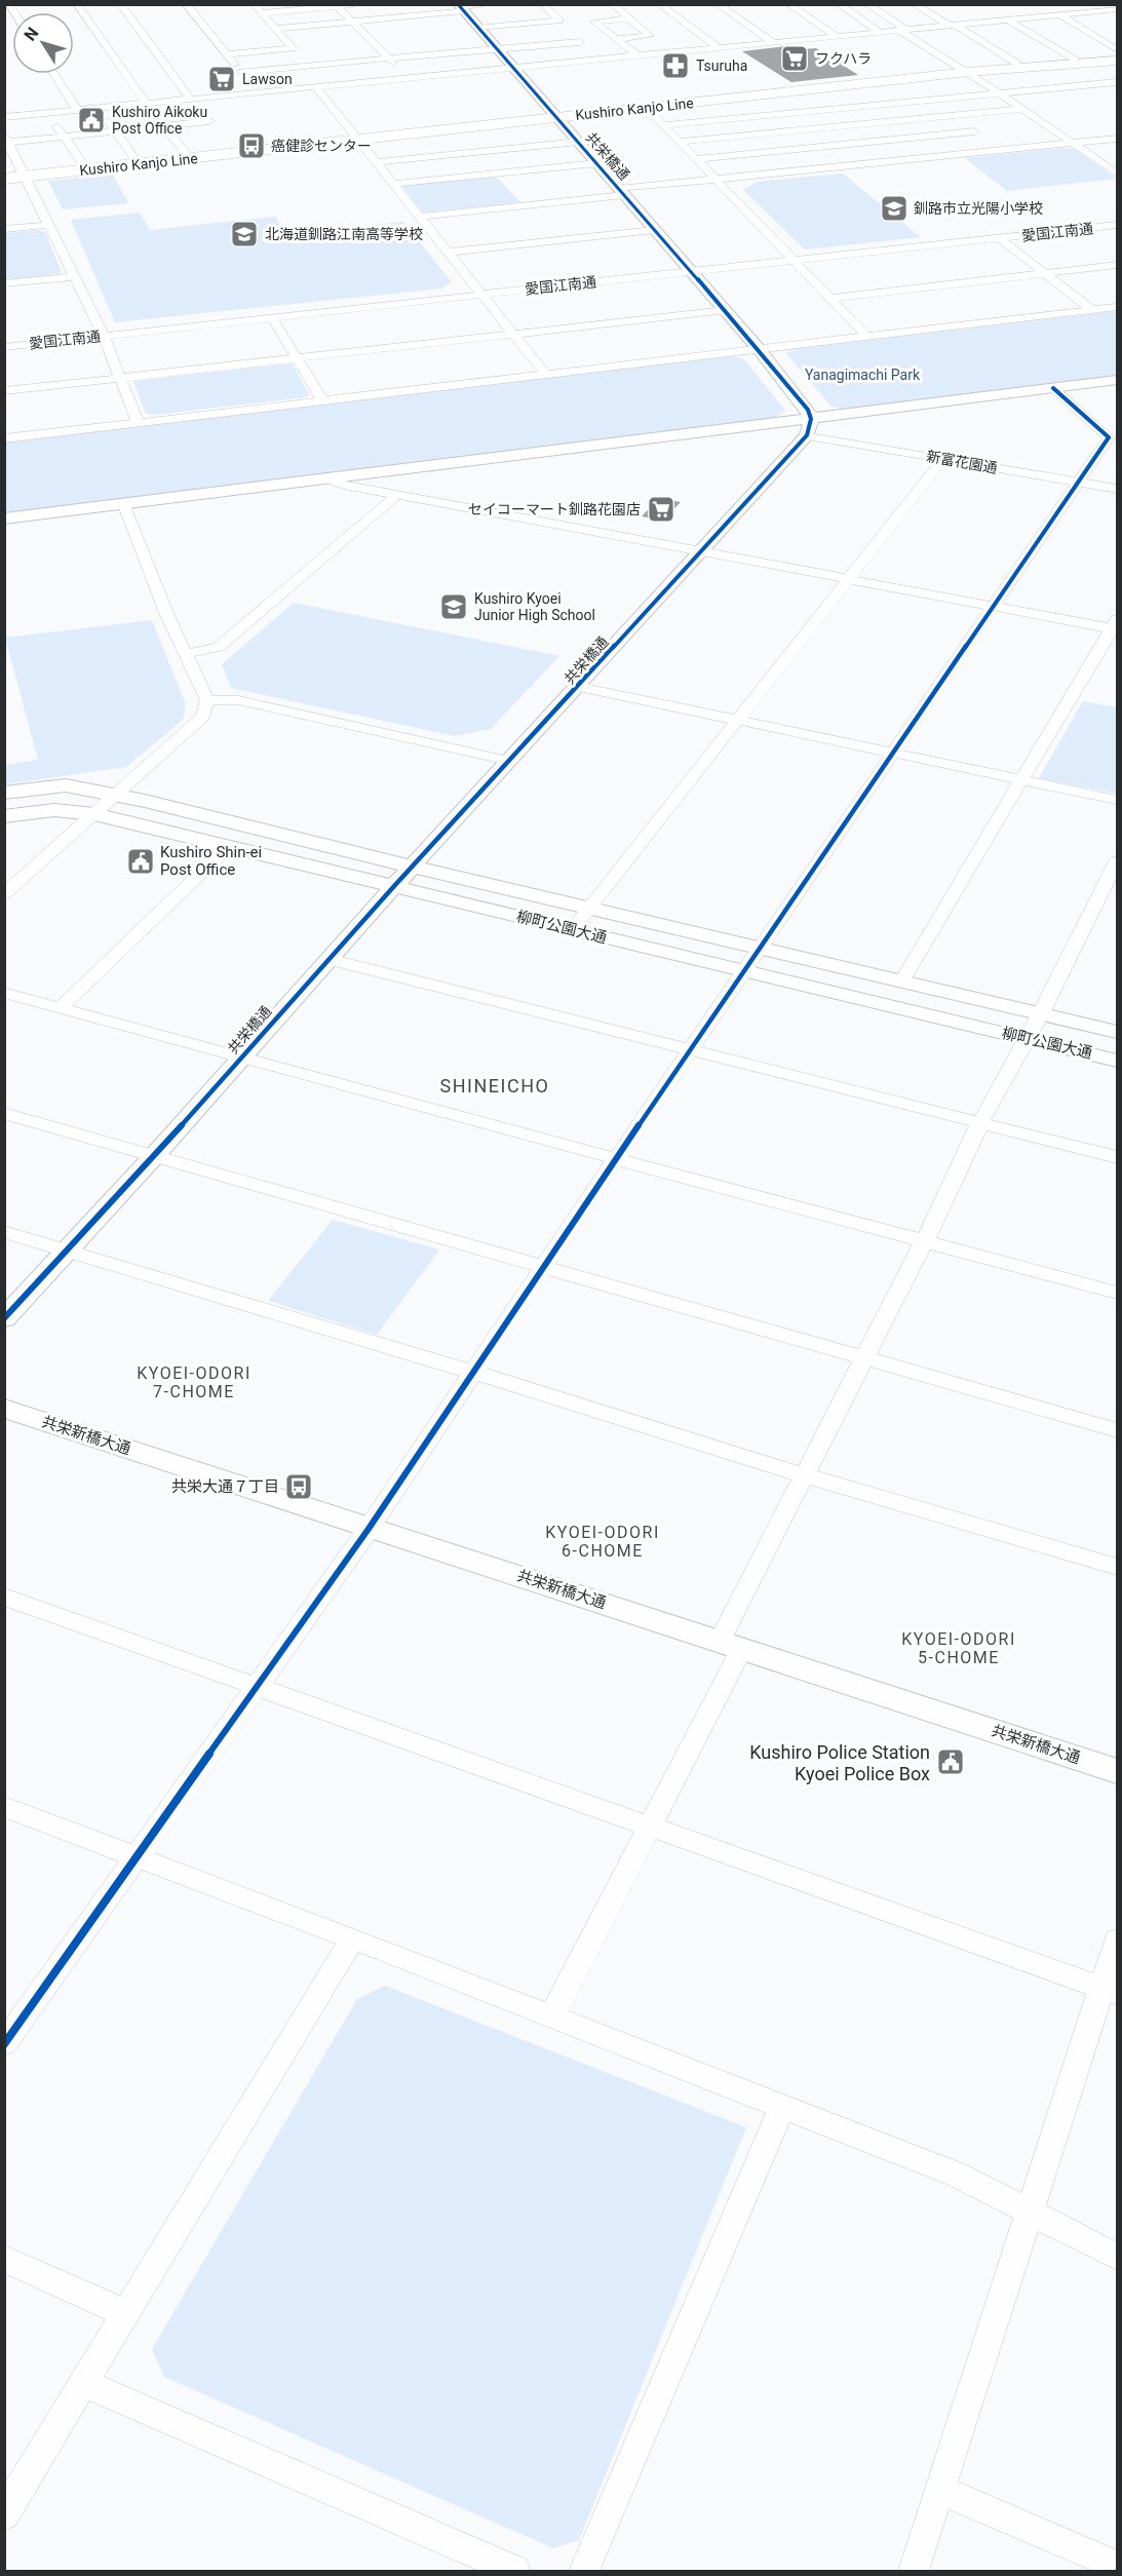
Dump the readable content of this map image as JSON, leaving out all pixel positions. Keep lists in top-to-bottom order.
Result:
{
  "streets": {
    "main road": ["Kushiro Kanjo Line"],
    "street": [
      "共栄橋通",
      "愛国江南通",
      "新富花園通",
      "柳町公園大通",
      "共栄新橋大通"
    ]
  },
  "crossings": [
    ["Kushiro Kanjo Line", "共栄橋通"],
    ["共栄橋通", "愛国江南通"],
    ["共栄橋通", "新富花園通"],
    ["共栄橋通", "柳町公園大通"]
  ],
  "districts": [
    "SHINEICHO",
    "KYOEI-ODORI 7-CHOME",
    "KYOEI-ODORI 6-CHOME",
    "KYOEI-ODORI 5-CHOME"
  ],
  "parks": ["Yanagimachi Park"],
  "places": {
    "supermarket": ["フクハラ", "Lawson", "セイコーマート釧路花園店"],
    "pharmacy": ["Tsuruha"],
    "public building": ["Kushiro Aikoku Post Office", "Kushiro Shin-ei Post Office", "Kushiro Police Station Kyoei Police Box"],
    "bus stop": ["癌健診センター", "共栄大通７丁目"],
    "school or university": ["釧路市立光陽小学校", "北海道釧路江南高等学校", "Kushiro Kyoei Junior High School"]
  },
  "north": "top left"
}
